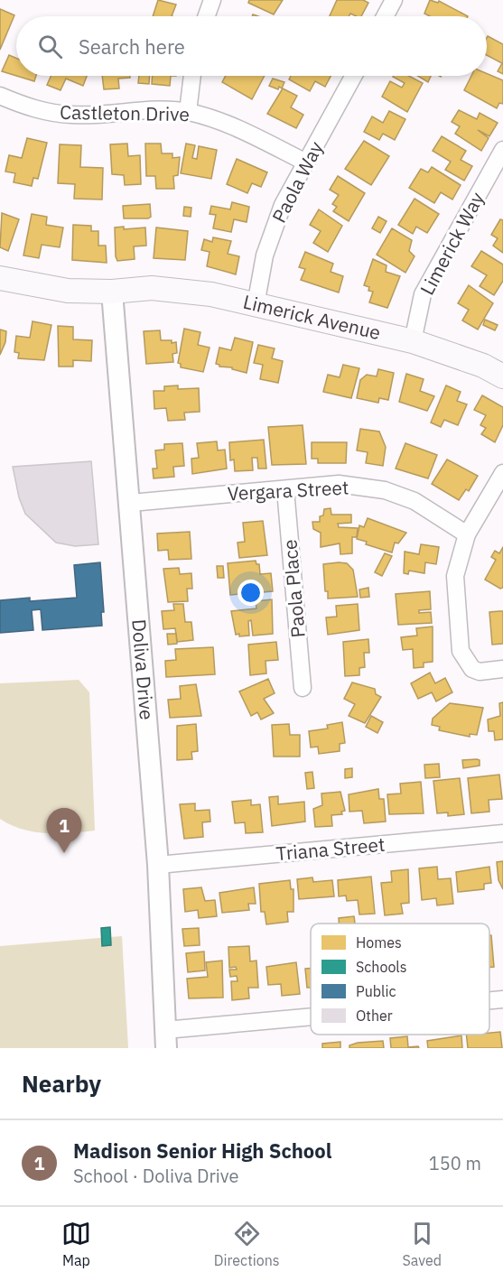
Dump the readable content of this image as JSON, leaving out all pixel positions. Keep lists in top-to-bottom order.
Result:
{
  "streets": {
    "main road": ["Limerick Avenue"],
    "street": [
      "Castleton Drive",
      "Paola Way",
      "Limerick Way",
      "Vergara Street",
      "Paola Place",
      "Doliva Drive",
      "Triana Street"
    ]
  },
  "crossings": [
    ["Castleton Drive", "Paola Way"],
    ["Paola Way", "Limerick Avenue"],
    ["Limerick Way", "Limerick Avenue"],
    ["Limerick Avenue", "Doliva Drive"],
    ["Vergara Street", "Paola Place"],
    ["Vergara Street", "Doliva Drive"],
    ["Doliva Drive", "Triana Street"]
  ],
  "legend": [
    "Homes",
    "Schools",
    "Public",
    "Other"
  ],
  "page": {
    "search": "Search here",
    "pins": "1",
    "heading": "Nearby",
    "list": [
      {
        "mark": "1",
        "name": "Madison Senior High School",
        "note": "School · Doliva Drive",
        "value": "150 m"
      }
    ],
    "nav": ["Map", "Directions", "Saved"]
  }
}
